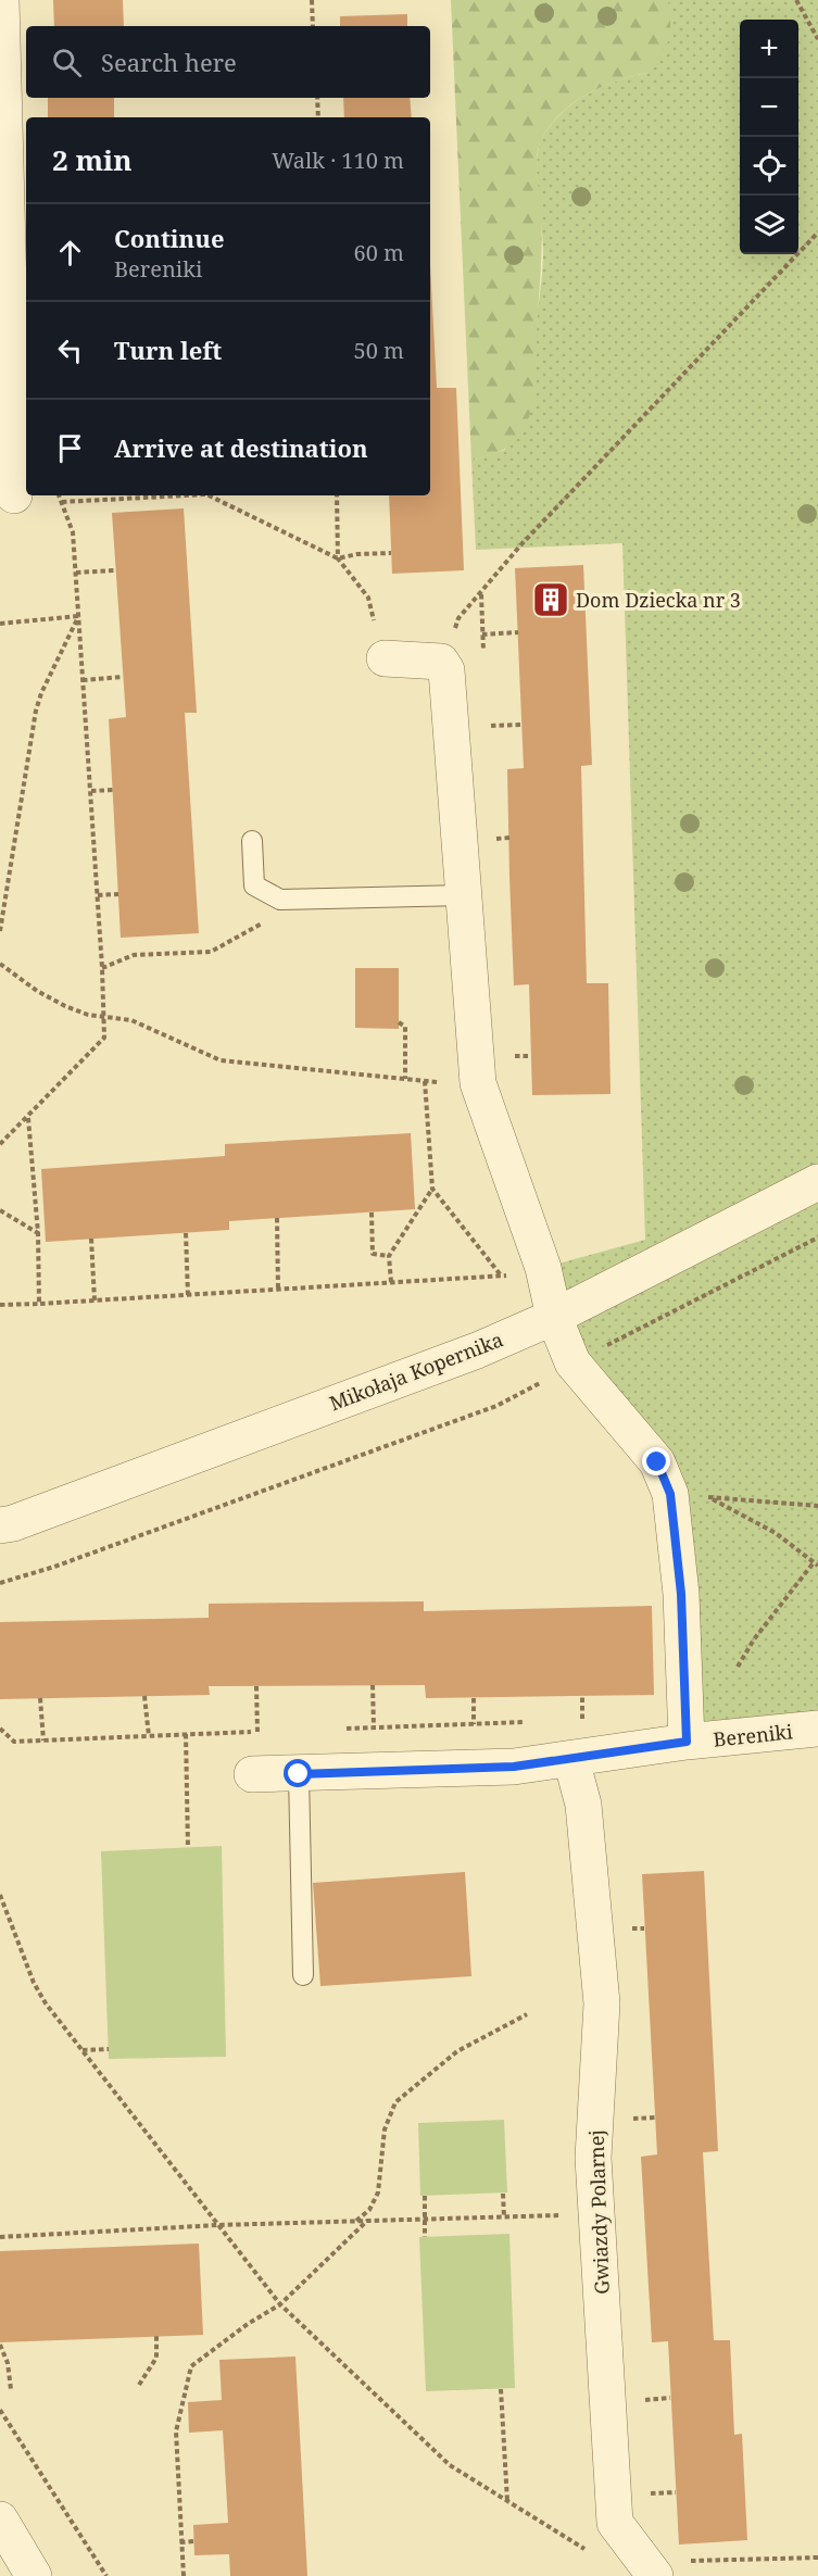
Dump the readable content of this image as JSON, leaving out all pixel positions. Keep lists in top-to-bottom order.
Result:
{
  "streets": {
    "street": ["Mikołaja Kopernika", "Bereniki", "Gwiazdy Polarnej"]
  },
  "crossings": [
    ["Bereniki", "Gwiazdy Polarnej"]
  ],
  "places": {
    "building": ["Dom Dziecka nr 3"]
  },
  "page": {
    "map_buttons": ["+", "−"],
    "search": "Search here",
    "heading": ["2 min", "Walk · 110 m"],
    "list": [
      ["Continue", "Bereniki", "60 m"],
      ["Turn left", "50 m"],
      "Arrive at destination"
    ]
  }
}
